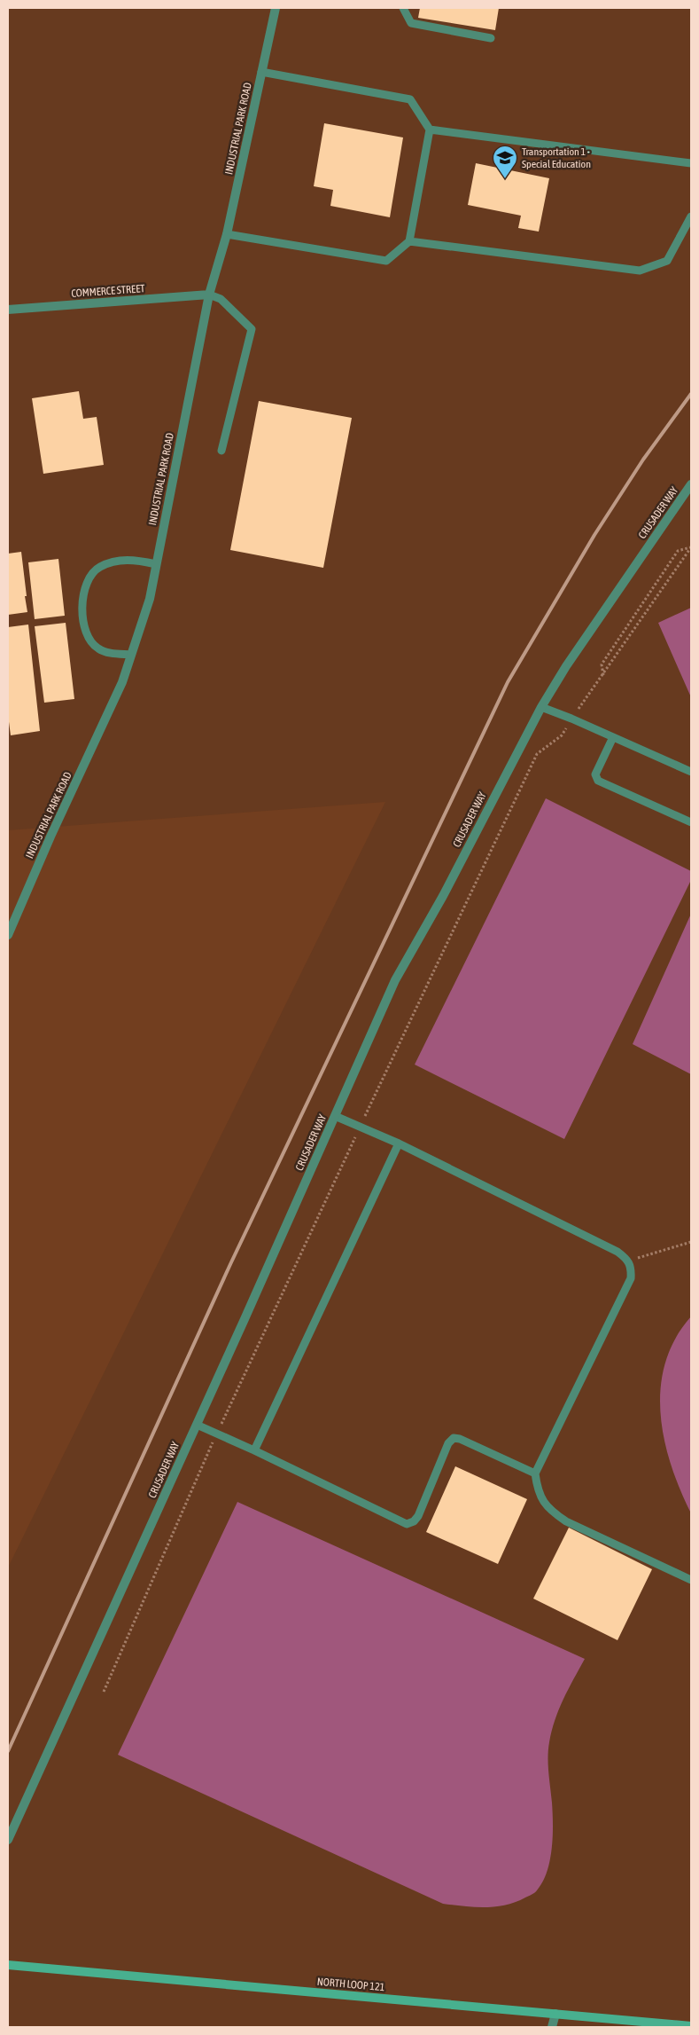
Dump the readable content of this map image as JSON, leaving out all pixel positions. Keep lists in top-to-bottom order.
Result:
{
  "streets": {
    "main road": ["NORTH LOOP 121"],
    "street": ["INDUSTRIAL PARK ROAD", "COMMERCE STREET", "CRUSADER WAY"]
  },
  "crossings": [
    ["INDUSTRIAL PARK ROAD", "COMMERCE STREET"]
  ],
  "places": {
    "school or university": ["Transportation 1 - Special Education"]
  }
}
